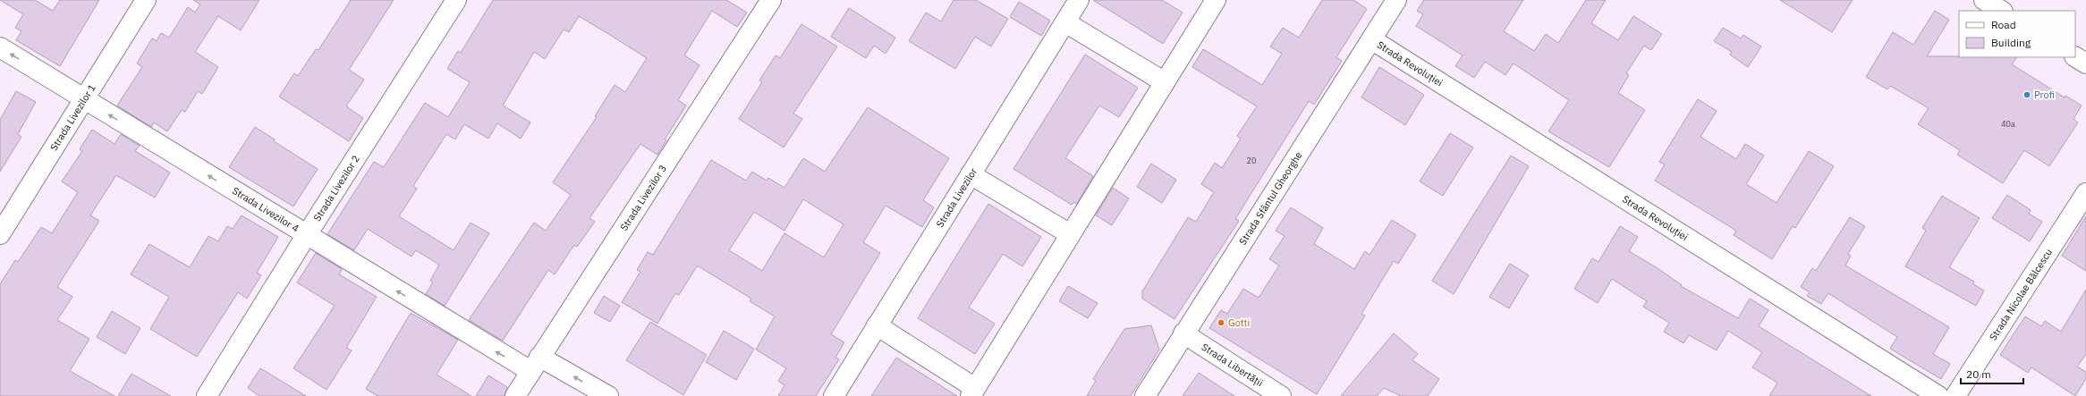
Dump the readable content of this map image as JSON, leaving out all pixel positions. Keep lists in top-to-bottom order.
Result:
{
  "streets": {
    "street": [
      "Strada Revoluției",
      "Strada Livezilor 1",
      "Strada Livezilor 2",
      "Strada Livezilor 3",
      "Strada Livezilor",
      "Strada Sfântul Gheorghe",
      "Strada Livezilor 4",
      "Strada Nicolae Bălcescu",
      "Strada Libertății"
    ]
  },
  "crossings": [
    ["Strada Revoluției", "Strada Sfântul Gheorghe"],
    ["Strada Livezilor 1", "Strada Livezilor 4"],
    ["Strada Livezilor 2", "Strada Livezilor 4"],
    ["Strada Livezilor 3", "Strada Livezilor 4"],
    ["Strada Sfântul Gheorghe", "Strada Libertății"]
  ],
  "one_way": ["Strada Livezilor 4"],
  "places": ["Profi", "Gotti"],
  "house_numbers": ["40a", "20"],
  "legend": ["Road", "Building"],
  "scale_bar": "20 m"
}
